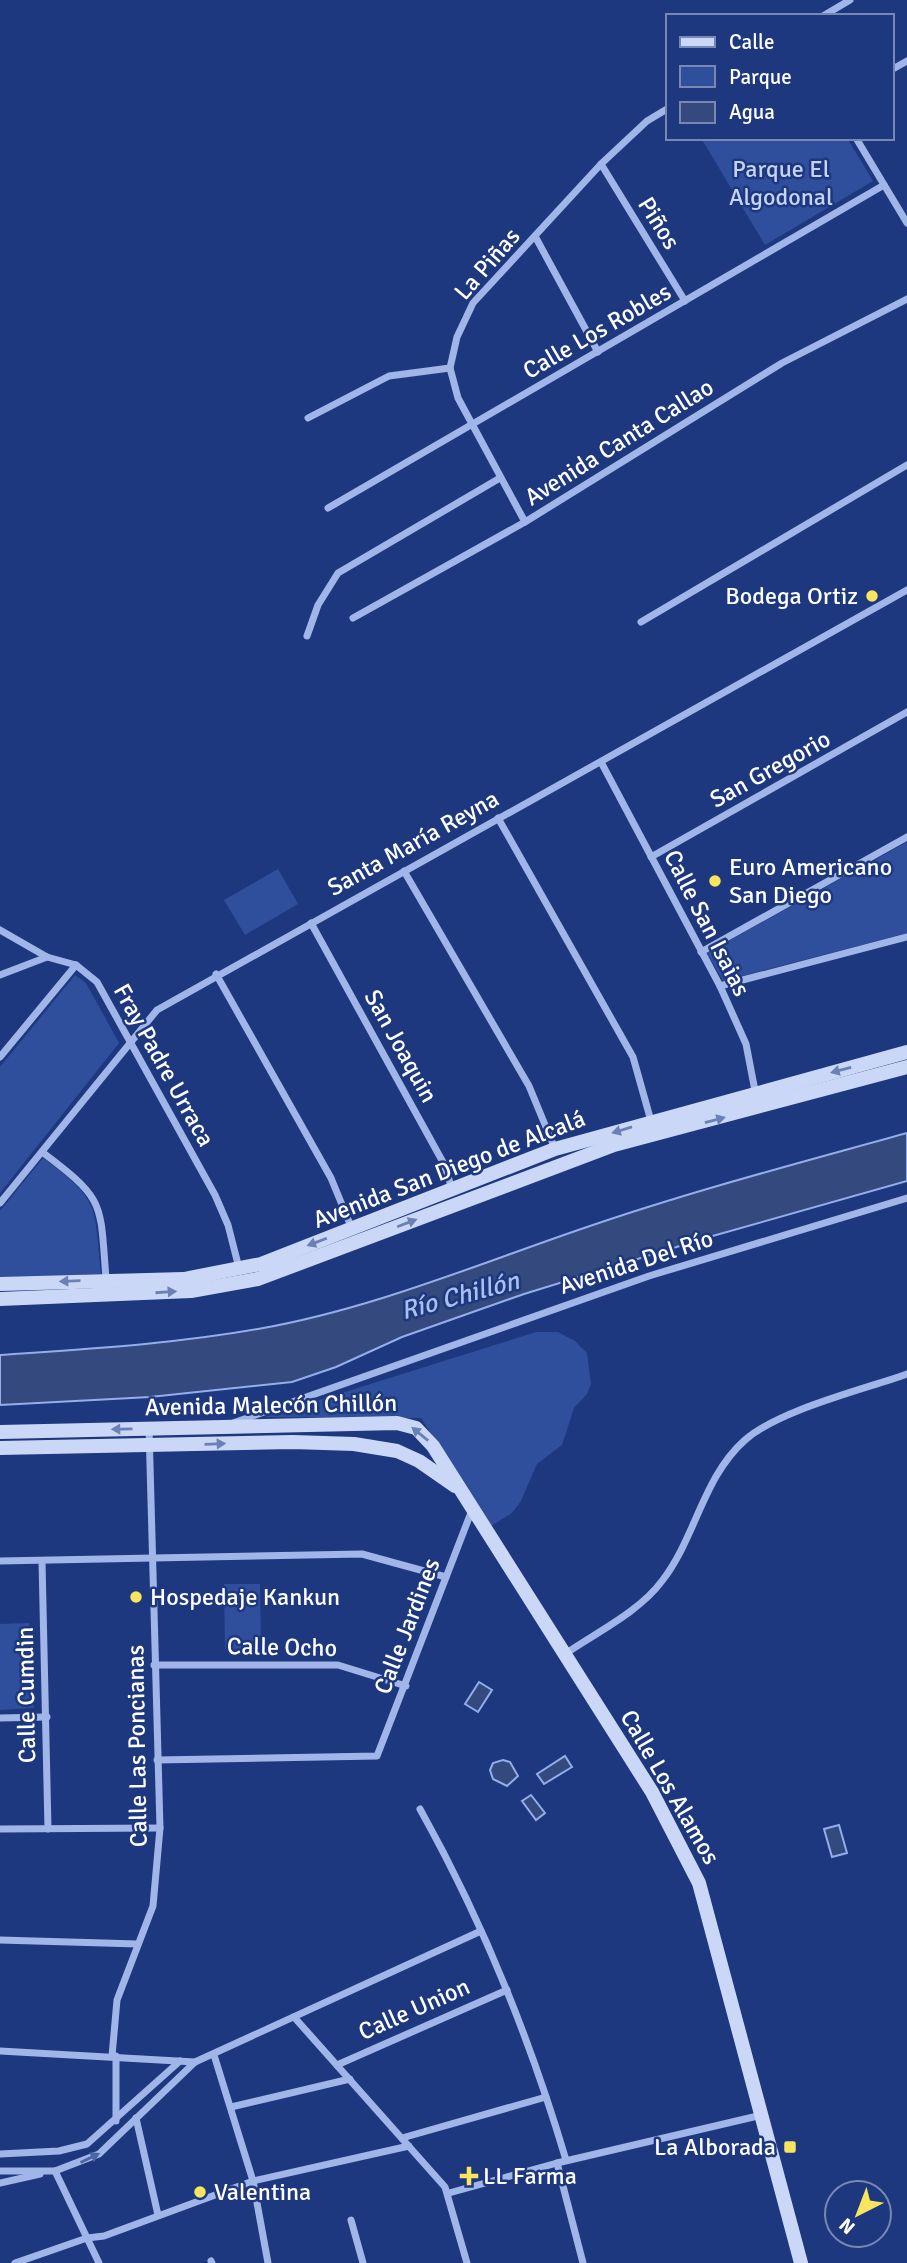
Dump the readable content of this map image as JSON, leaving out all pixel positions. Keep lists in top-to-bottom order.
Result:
{
  "streets": {
    "main road": ["Avenida San Diego de Alcalá", "Avenida Malecón Chillón", "Calle Los Alamos"],
    "street": [
      "Piños",
      "La Piñas",
      "Calle Los Robles",
      "Avenida Canta Callao",
      "San Gregorio",
      "Santa María Reyna",
      "Calle San Isaias",
      "San Joaquin",
      "Fray Padre Urraca",
      "Avenida Del Río",
      "Calle Jardines",
      "Calle Ocho",
      "Calle Cumdin",
      "Calle Las Poncianas",
      "Calle Union"
    ]
  },
  "crossings": [
    ["Piños", "La Piñas"],
    ["Piños", "Calle Los Robles"],
    ["San Gregorio", "Calle San Isaias"],
    ["Santa María Reyna", "Calle San Isaias"],
    ["Santa María Reyna", "San Joaquin"],
    ["Santa María Reyna", "Fray Padre Urraca"],
    ["Calle San Isaias", "Avenida San Diego de Alcalá"],
    ["San Joaquin", "Avenida San Diego de Alcalá"],
    ["Fray Padre Urraca", "Avenida San Diego de Alcalá"],
    ["Avenida Del Río", "Avenida Malecón Chillón"],
    ["Avenida Malecón Chillón", "Calle Las Poncianas"],
    ["Avenida Malecón Chillón", "Calle Los Alamos"],
    ["Calle Jardines", "Calle Ocho"],
    ["Calle Jardines", "Calle Las Poncianas"],
    ["Calle Jardines", "Calle Los Alamos"],
    ["Calle Ocho", "Calle Las Poncianas"]
  ],
  "water": ["Río Chillón"],
  "parks": ["Parque El Algodonal"],
  "places": {
    "other": [
      "Bodega Ortiz",
      "Euro Americano San Diego",
      "Hospedaje Kankun",
      "Valentina"
    ],
    "transit": ["La Alborada"],
    "health": ["LL Farma"]
  },
  "legend": ["Calle", "Parque", "Agua"],
  "north": "bottom left"
}
